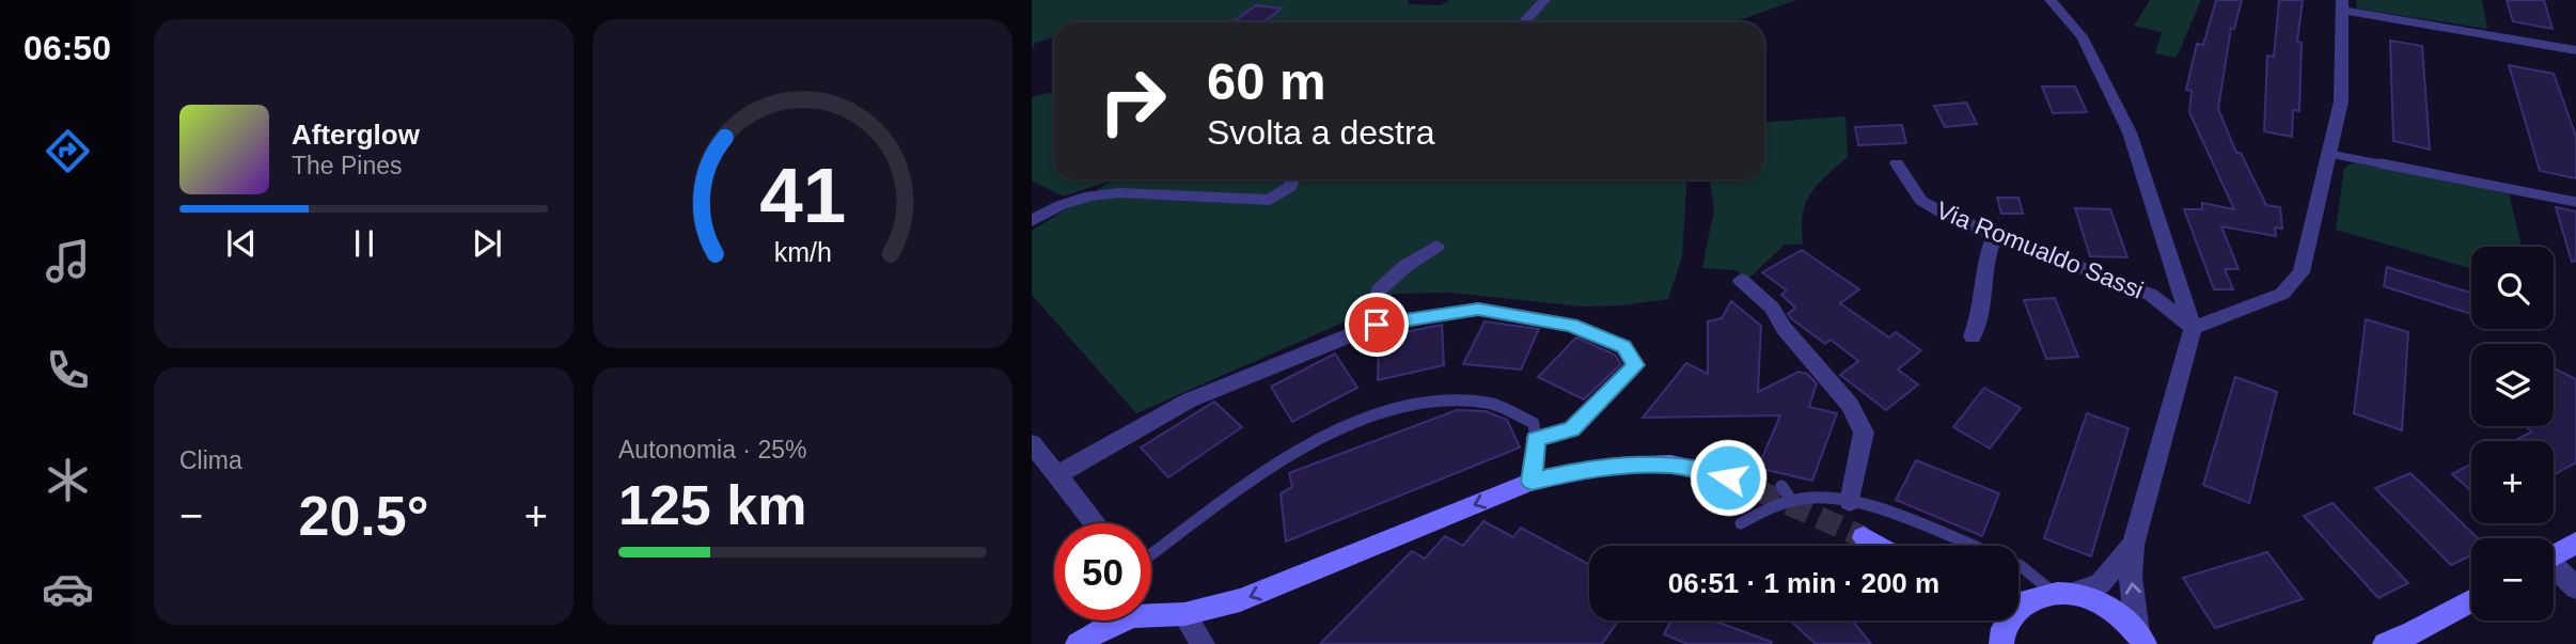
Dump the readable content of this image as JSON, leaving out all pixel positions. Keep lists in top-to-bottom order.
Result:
{
  "streets": {
    "street": ["Via Romualdo Sassi"]
  },
  "page": {
    "tabs": "06:50",
    "turn": ["60 m", "Svolta a destra"],
    "song": ["Afterglow", "The Pines"],
    "map_buttons": ["+", "−"],
    "tile": [
      "Clima",
      ["Autonomia · 25%", "125 km"]
    ],
    "heat": ["−", "20.5°", "+"],
    "limit": "50",
    "trip": "06:51 · 1 min · 200 m",
    "gauge": ["41", "km/h"]
  }
}
